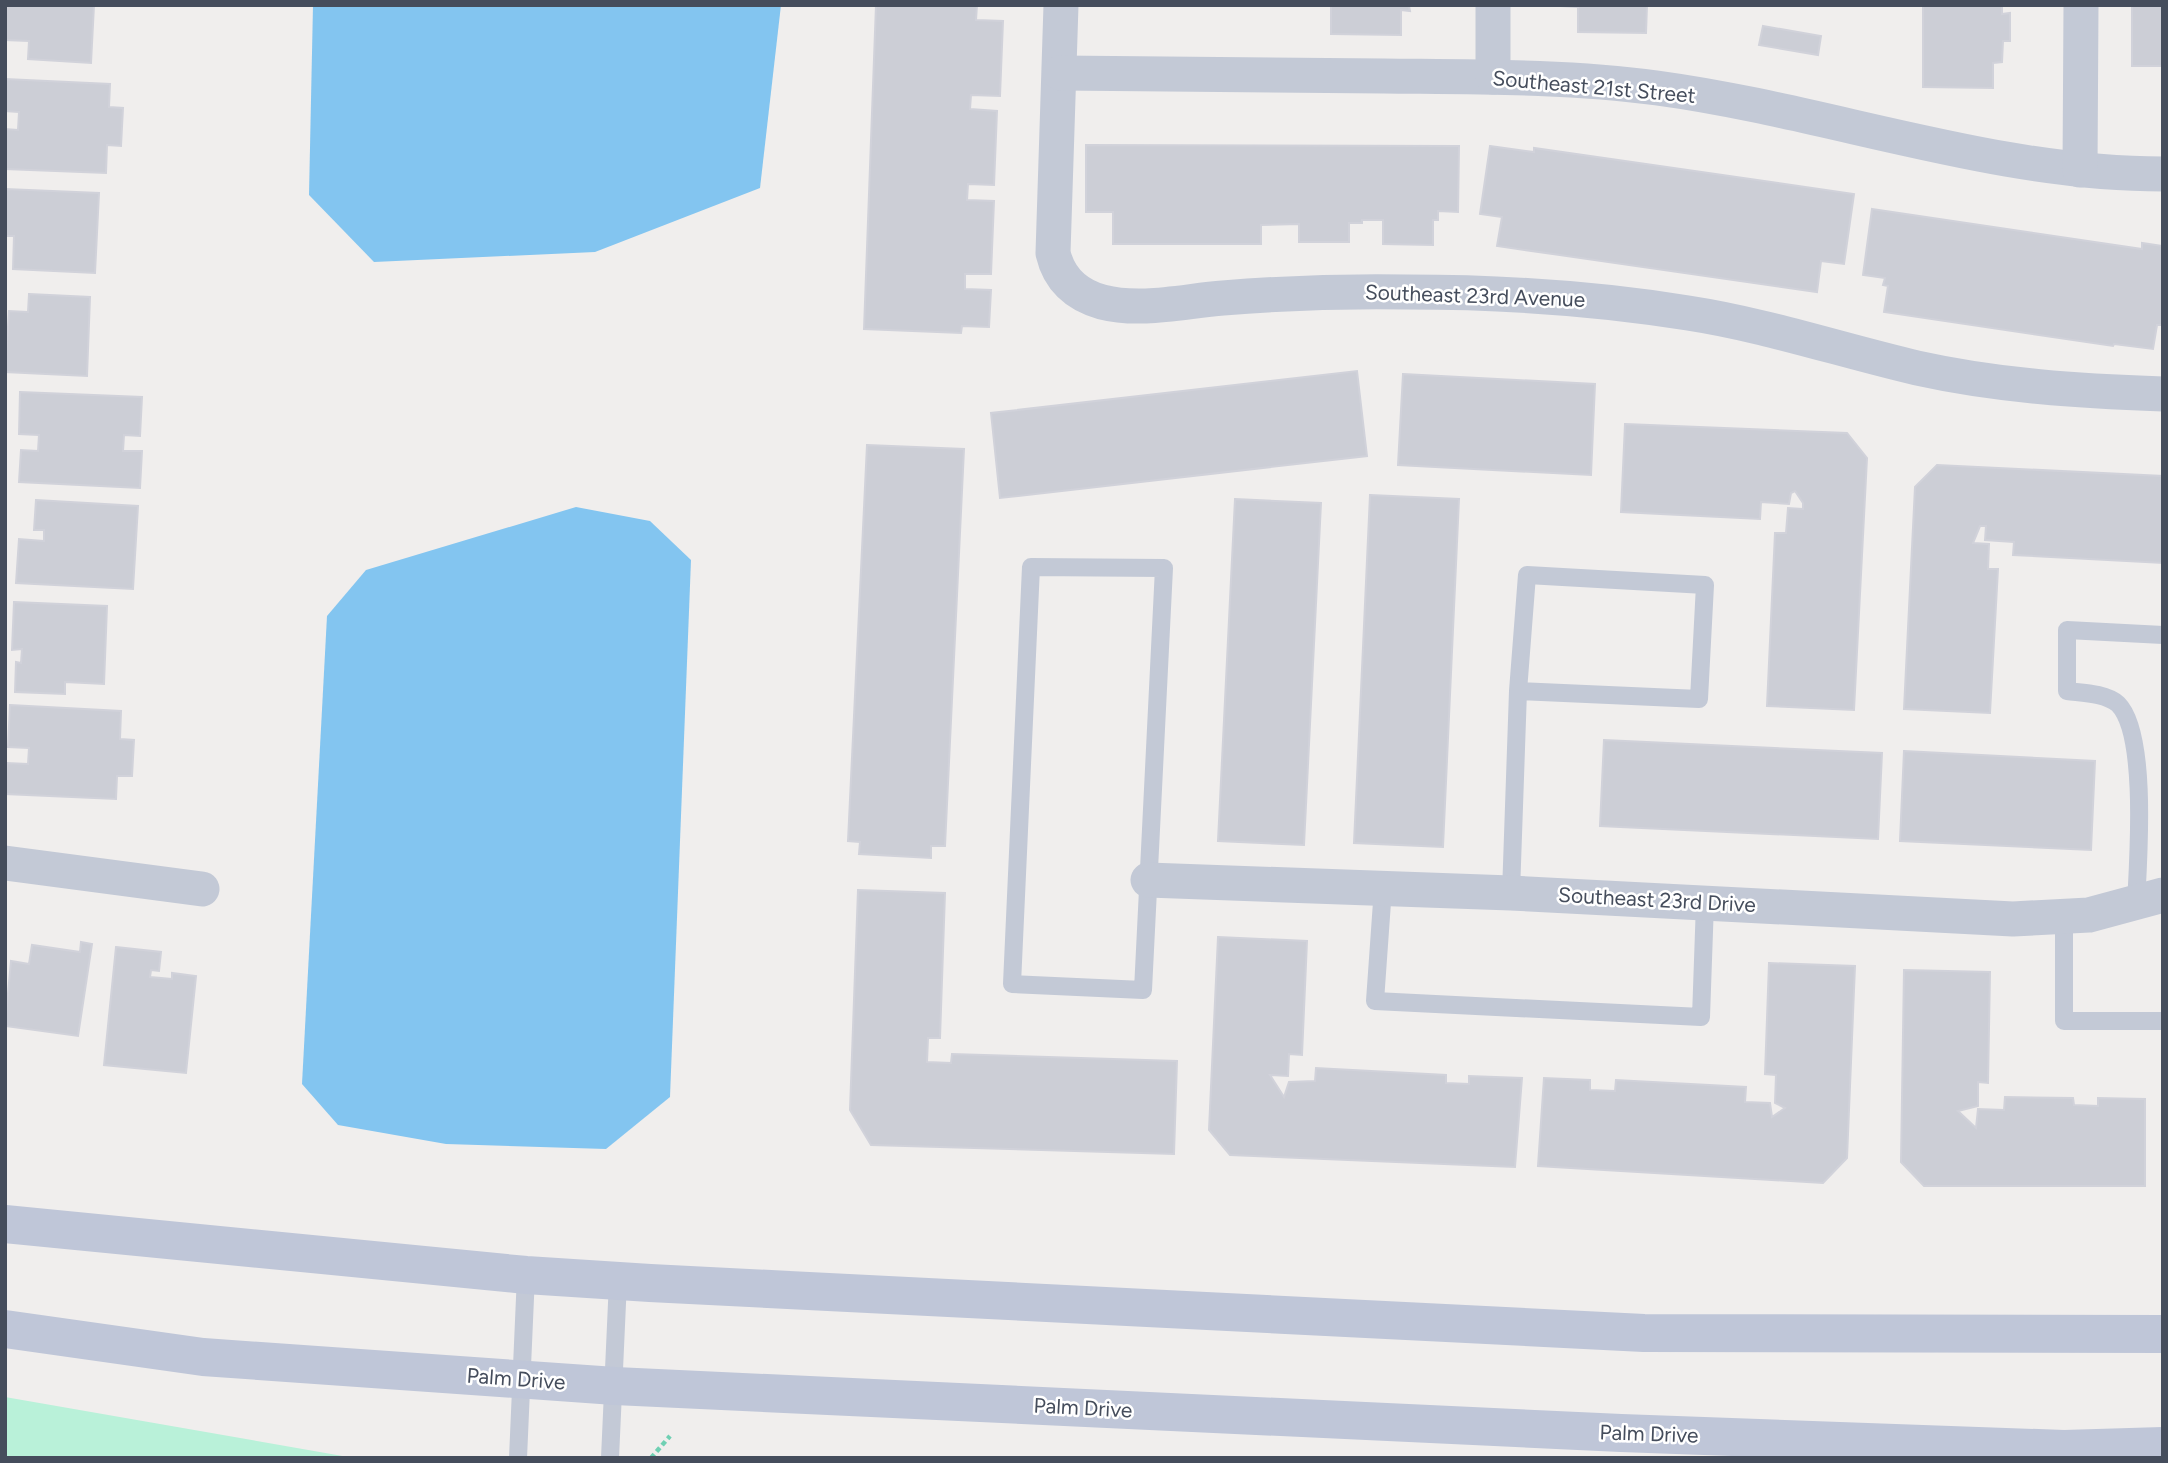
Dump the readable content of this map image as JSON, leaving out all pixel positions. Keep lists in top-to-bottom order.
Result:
{
  "streets": {
    "main road": ["Palm Drive"],
    "street": ["Southeast 21st Street", "Southeast 23rd Avenue", "Southeast 23rd Drive"]
  },
  "crossings": [
    ["Southeast 21st Street", "Southeast 23rd Avenue"]
  ]
}
